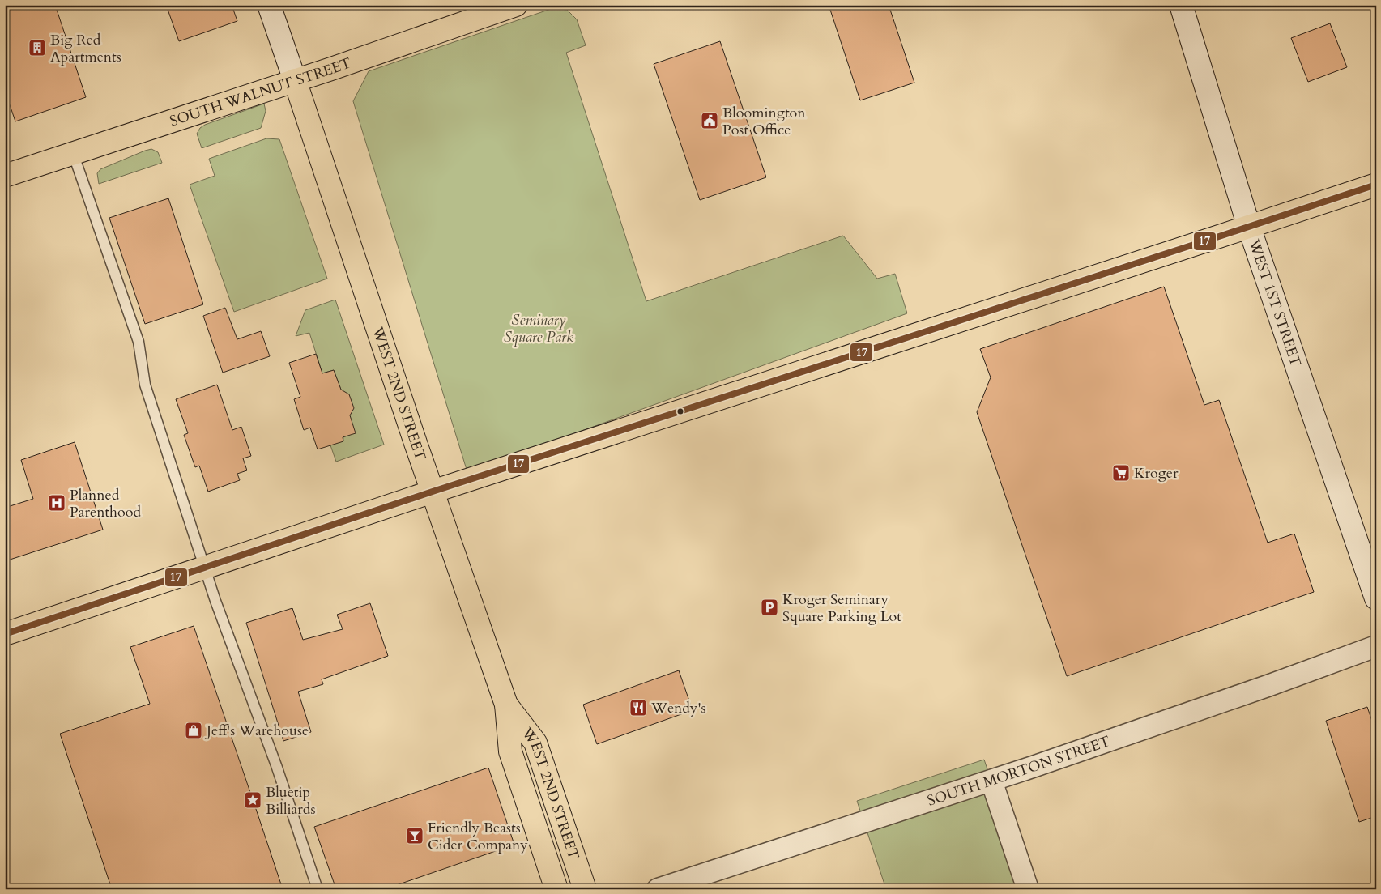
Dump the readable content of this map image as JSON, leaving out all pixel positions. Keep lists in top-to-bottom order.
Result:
{
  "streets": {
    "main road": ["SOUTH WALNUT STREET", "WEST 2ND STREET"],
    "street": ["WEST 1ST STREET", "SOUTH MORTON STREET"]
  },
  "crossings": [
    ["SOUTH WALNUT STREET", "WEST 2ND STREET"]
  ],
  "parks": ["Seminary Square Park"],
  "places": {
    "building": ["Big Red Apartments"],
    "public building": ["Bloomington Post Office"],
    "supermarket": ["Kroger"],
    "hospital": ["Planned Parenthood"],
    "parking": ["Kroger Seminary Square Parking Lot"],
    "restaurant": ["Wendy's"],
    "shop": ["Jeff's Warehouse"],
    "place": ["Bluetip Billiards"],
    "bar": ["Friendly Beasts Cider Company"]
  },
  "lines": ["transit line 17"]
}
